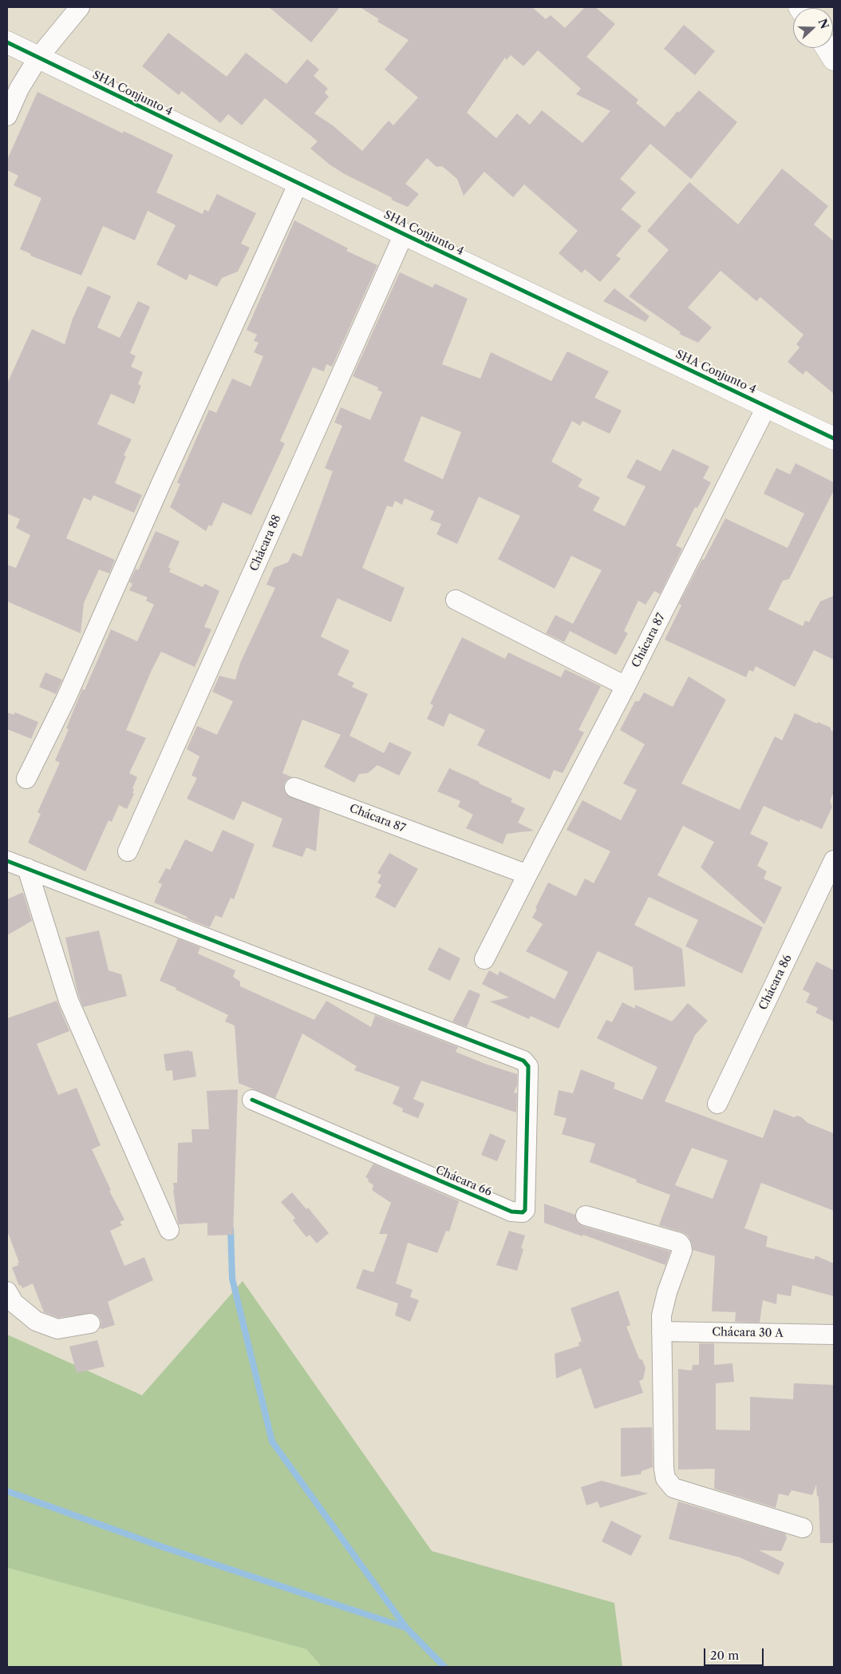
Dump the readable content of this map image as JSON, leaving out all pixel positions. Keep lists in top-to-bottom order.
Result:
{
  "streets": {
    "street": [
      "SHA Conjunto 4",
      "Chácara 88",
      "Chácara 87",
      "Chácara 86",
      "Chácara 66",
      "Chácara 30 A"
    ]
  },
  "crossings": [
    ["SHA Conjunto 4", "Chácara 88"],
    ["SHA Conjunto 4", "Chácara 87"]
  ],
  "scale_bar": "20 m",
  "north": "right"
}
